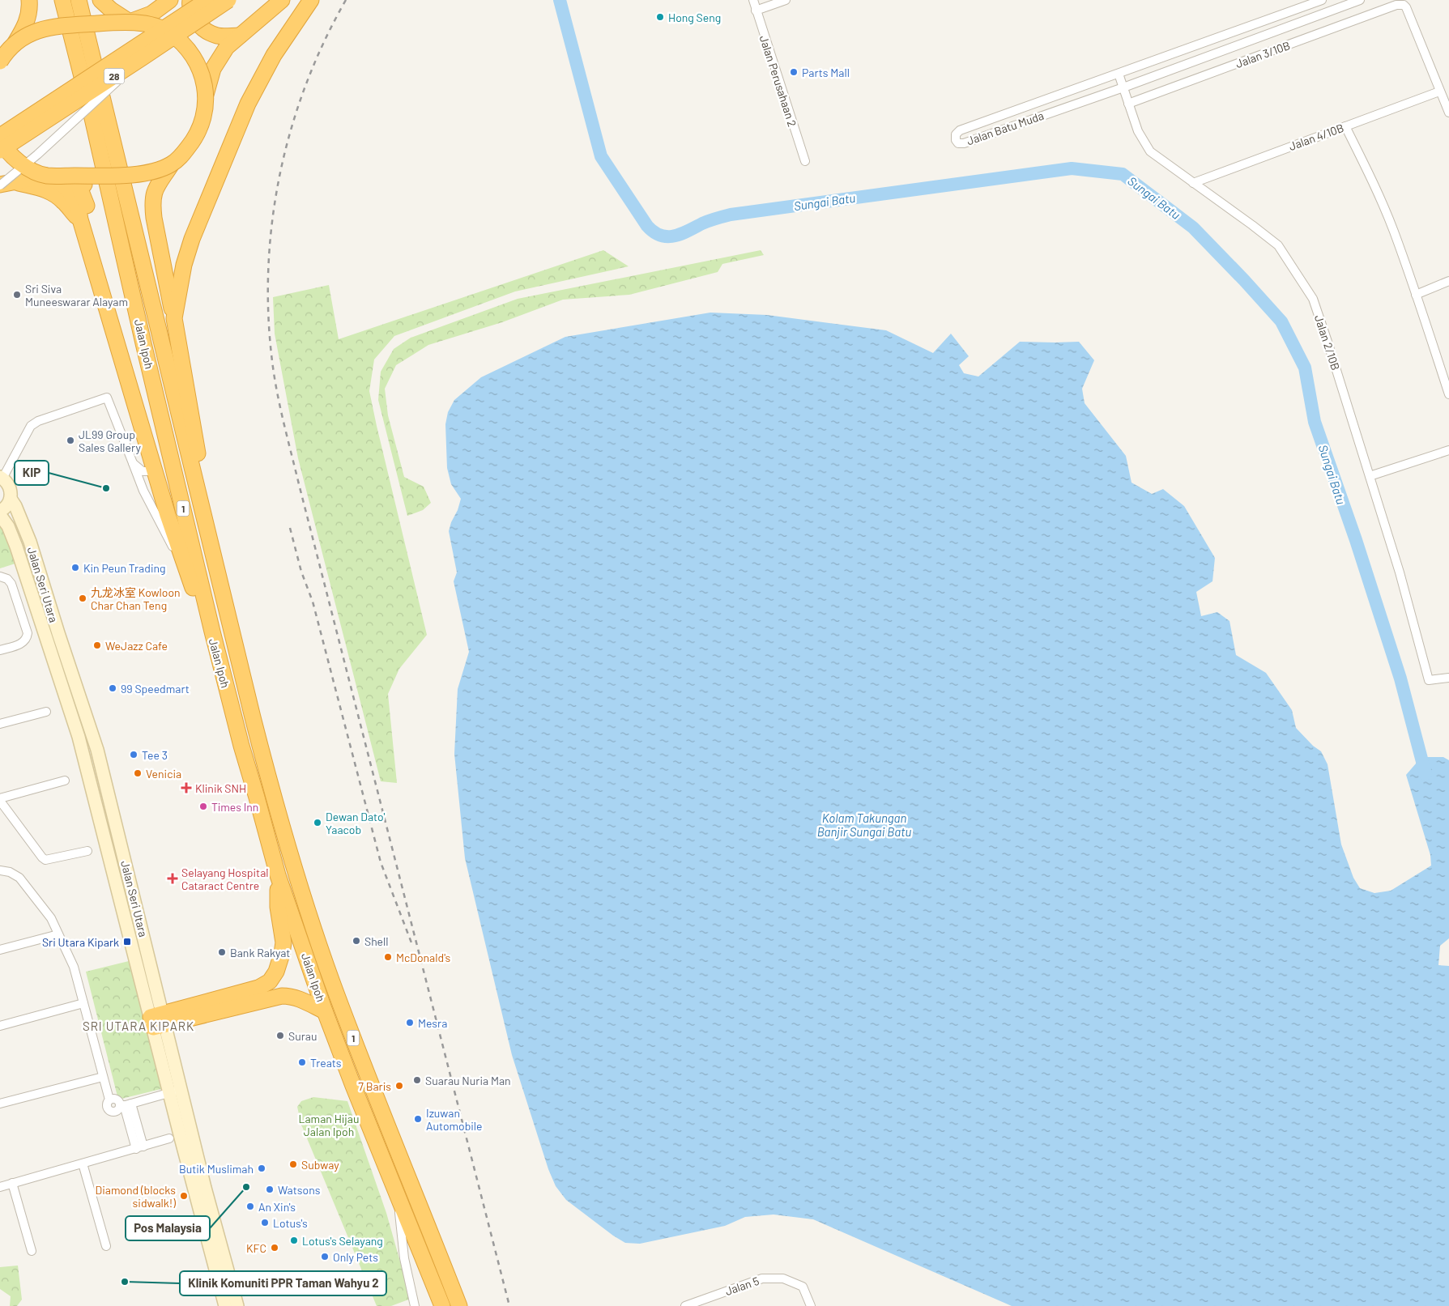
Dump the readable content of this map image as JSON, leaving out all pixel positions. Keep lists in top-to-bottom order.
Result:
{
  "streets": {
    "highway": ["28", "Jalan Ipoh", "1"],
    "street": [
      "Jalan 3/10B",
      "Jalan Perusahaan 2",
      "Jalan Batu Muda",
      "Jalan 4/10B",
      "Jalan 2/10B",
      "Jalan Seri Utara",
      "Jalan 5"
    ]
  },
  "crossings": [
    ["Jalan 3/10B", "Jalan 4/10B"],
    ["Jalan 3/10B", "Jalan 2/10B"],
    ["Jalan Batu Muda", "Jalan 2/10B"],
    ["Jalan 4/10B", "Jalan 2/10B"]
  ],
  "districts": ["SRI UTARA KIPARK"],
  "water": ["Sungai Batu", "Kolam Takungan Banjir Sungai Batu"],
  "parks": ["Laman Hijau Jalan Ipoh"],
  "places": {
    "other": [
      "Hong Seng",
      "Parts Mall",
      "Sri Siva Muneeswarar Alayam",
      "JL99 Group Sales Gallery",
      "KIP",
      "Kin Peun Trading",
      "九龙冰室 Kowloon Char Chan Teng",
      "WeJazz Cafe",
      "99 Speedmart",
      "Tee 3",
      "Venicia",
      "Times Inn",
      "Dewan Dato' Yaacob",
      "Shell",
      "Bank Rakyat",
      "McDonald's",
      "Mesra",
      "Surau",
      "Treats",
      "Suarau Nuria Man",
      "7 Baris",
      "Izuwan Automobile",
      "Subway",
      "Butik Muslimah",
      "Pos Malaysia",
      "Watsons",
      "Diamond (blocks sidwalk!)",
      "An Xin's",
      "Lotus's",
      "Lotus's Selayang",
      "KFC",
      "Only Pets",
      "Klinik Komuniti PPR Taman Wahyu 2"
    ],
    "health": ["Klinik SNH", "Selayang Hospital Cataract Centre"],
    "transit": ["Sri Utara Kipark"]
  }
}
